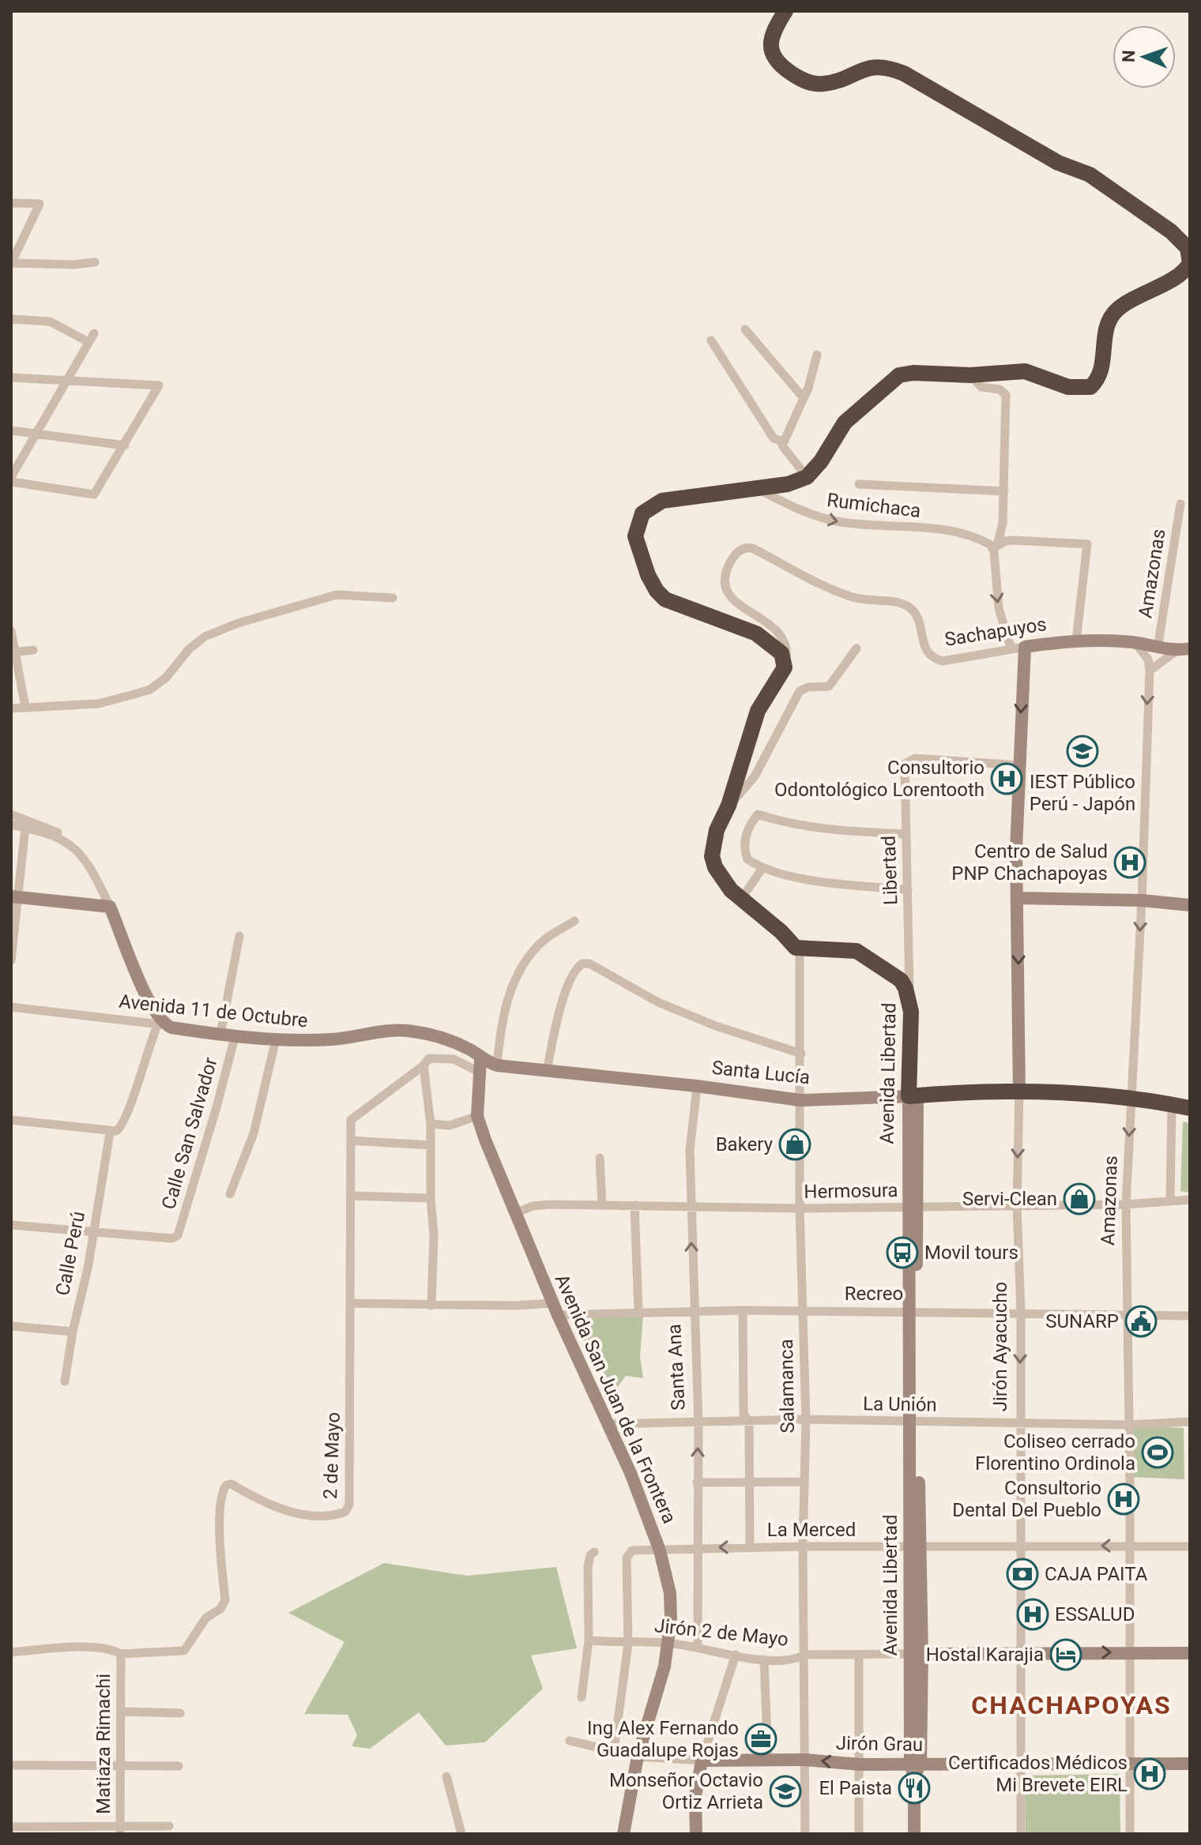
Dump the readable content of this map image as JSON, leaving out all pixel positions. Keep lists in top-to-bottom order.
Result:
{
  "streets": {
    "highway": ["Santa Lucía", "Avenida Libertad"],
    "main road": [
      "Sachapuyos",
      "Avenida 11 de Octubre",
      "Jirón Ayacucho",
      "Avenida San Juan de la Frontera",
      "Jirón 2 de Mayo",
      "Jirón Grau"
    ],
    "street": [
      "Rumichaca",
      "Amazonas",
      "Libertad",
      "Calle San Salvador",
      "Hermosura",
      "Calle Perú",
      "Recreo",
      "Santa Ana",
      "Salamanca",
      "La Unión",
      "2 de Mayo",
      "La Merced",
      "Matiaza Rimachi"
    ]
  },
  "crossings": [
    ["Amazonas", "Sachapuyos"],
    ["Amazonas", "Santa Lucía"],
    ["Amazonas", "Hermosura"],
    ["Amazonas", "Recreo"],
    ["Amazonas", "La Unión"],
    ["Amazonas", "La Merced"],
    ["Amazonas", "Jirón 2 de Mayo"],
    ["Amazonas", "Jirón Grau"],
    ["Sachapuyos", "Jirón Ayacucho"],
    ["Libertad", "Avenida Libertad"],
    ["Libertad", "Jirón Ayacucho"],
    ["Avenida 11 de Octubre", "Santa Lucía"],
    ["Avenida 11 de Octubre", "Calle San Salvador"],
    ["Avenida 11 de Octubre", "Avenida San Juan de la Frontera"],
    ["Santa Lucía", "Avenida Libertad"],
    ["Santa Lucía", "Jirón Ayacucho"],
    ["Santa Lucía", "Santa Ana"],
    ["Santa Lucía", "Salamanca"],
    ["Santa Lucía", "Avenida San Juan de la Frontera"],
    ["Avenida Libertad", "Hermosura"],
    ["Avenida Libertad", "Recreo"],
    ["Avenida Libertad", "La Unión"],
    ["Avenida Libertad", "La Merced"],
    ["Avenida Libertad", "Jirón 2 de Mayo"],
    ["Avenida Libertad", "Jirón Grau"],
    ["Calle San Salvador", "Calle Perú"],
    ["Hermosura", "Jirón Ayacucho"],
    ["Hermosura", "Santa Ana"],
    ["Hermosura", "Salamanca"],
    ["Hermosura", "Avenida San Juan de la Frontera"],
    ["Recreo", "Jirón Ayacucho"],
    ["Recreo", "Santa Ana"],
    ["Recreo", "Salamanca"],
    ["Recreo", "Avenida San Juan de la Frontera"],
    ["Recreo", "2 de Mayo"],
    ["Jirón Ayacucho", "La Unión"],
    ["Jirón Ayacucho", "La Merced"],
    ["Jirón Ayacucho", "Jirón 2 de Mayo"],
    ["Jirón Ayacucho", "Jirón Grau"],
    ["Santa Ana", "La Unión"],
    ["Santa Ana", "La Merced"],
    ["Santa Ana", "Jirón 2 de Mayo"],
    ["Salamanca", "La Unión"],
    ["Salamanca", "La Merced"],
    ["Salamanca", "Jirón 2 de Mayo"],
    ["Salamanca", "Jirón Grau"],
    ["Avenida San Juan de la Frontera", "La Unión"],
    ["Avenida San Juan de la Frontera", "La Merced"],
    ["Avenida San Juan de la Frontera", "Jirón 2 de Mayo"],
    ["Avenida San Juan de la Frontera", "Jirón Grau"],
    ["2 de Mayo", "Matiaza Rimachi"],
    ["La Merced", "Jirón 2 de Mayo"]
  ],
  "one_way": ["Amazonas", "Jirón Ayacucho"],
  "districts": ["CHACHAPOYAS"],
  "places": {
    "school or university": ["IEST Público Perú - Japón", "Monseñor Octavio Ortiz Arrieta"],
    "hospital": [
      "Consultorio Odontológico Lorentooth",
      "Centro de Salud PNP Chachapoyas",
      "Consultorio Dental Del Pueblo",
      "ESSALUD",
      "Certificados Médicos Mi Brevete EIRL"
    ],
    "shop": ["Bakery", "Servi-Clean"],
    "bus stop": ["Movil tours"],
    "public building": ["SUNARP"],
    "sports": ["Coliseo cerrado Florentino Ordinola"],
    "bank": ["CAJA PAITA"],
    "hotel": ["Hostal Karajia"],
    "office": ["Ing Alex Fernando Guadalupe Rojas"],
    "restaurant": ["El Paista"]
  },
  "north": "left"
}
